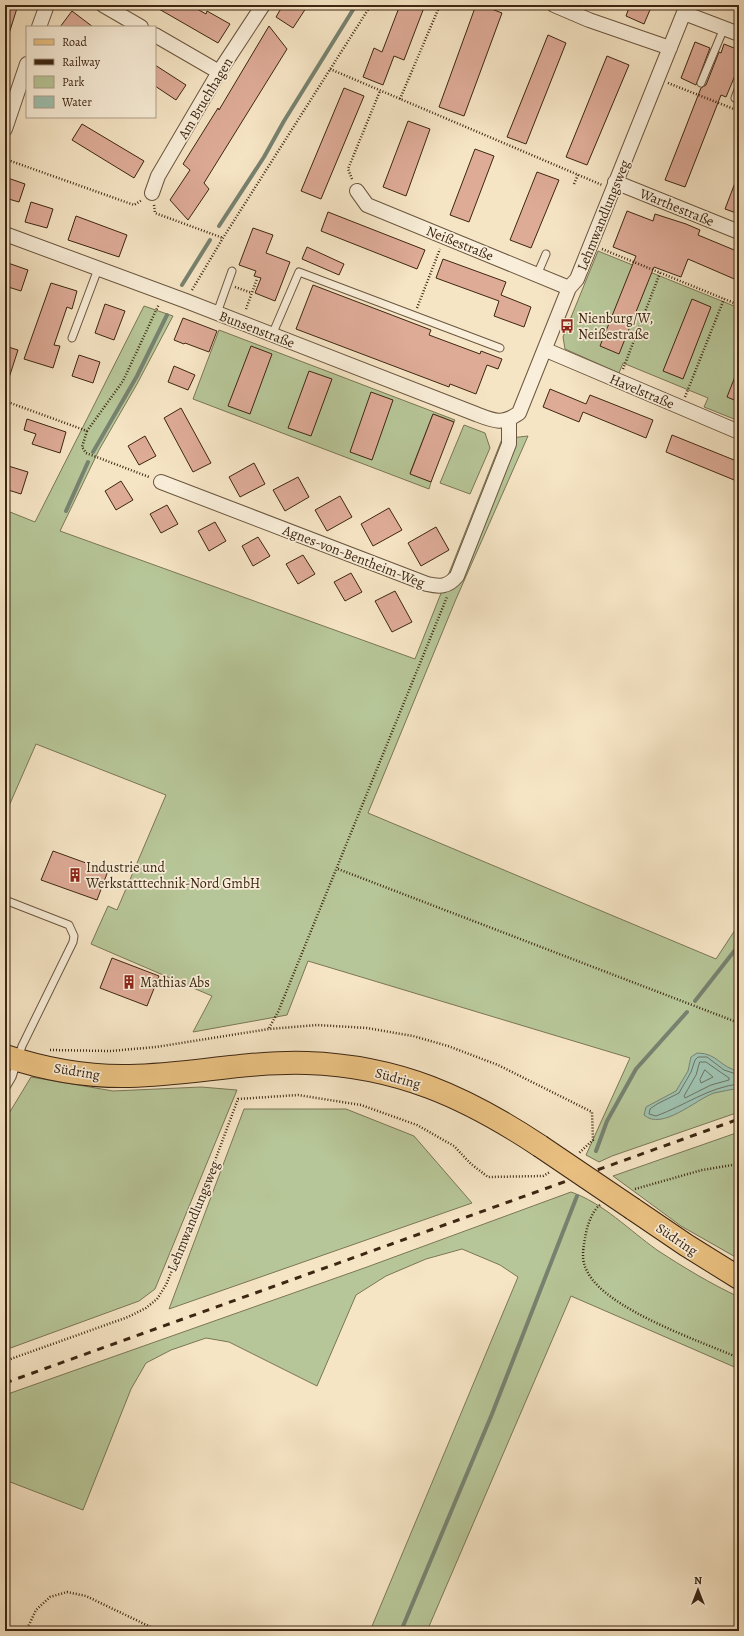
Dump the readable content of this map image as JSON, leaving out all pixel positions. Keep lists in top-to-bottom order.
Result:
{
  "streets": {
    "main road": ["Südring"],
    "street": [
      "Am Bruchhagen",
      "Warthestraße",
      "Lehmwandlungsweg",
      "Neißestraße",
      "Bunsenstraße",
      "Havelstraße",
      "Agnes-von-Bentheim-Weg"
    ]
  },
  "crossings": [
    ["Warthestraße", "Lehmwandlungsweg"],
    ["Lehmwandlungsweg", "Neißestraße"],
    ["Lehmwandlungsweg", "Bunsenstraße"],
    ["Lehmwandlungsweg", "Havelstraße"]
  ],
  "places": {
    "bus stop": ["Nienburg/W, Neißestraße"],
    "building": ["Industrie und Werkstatttechnik-Nord GmbH", "Mathias Abs"]
  },
  "legend": [
    "Road",
    "Railway",
    "Park",
    "Water"
  ],
  "north": "top"
}
